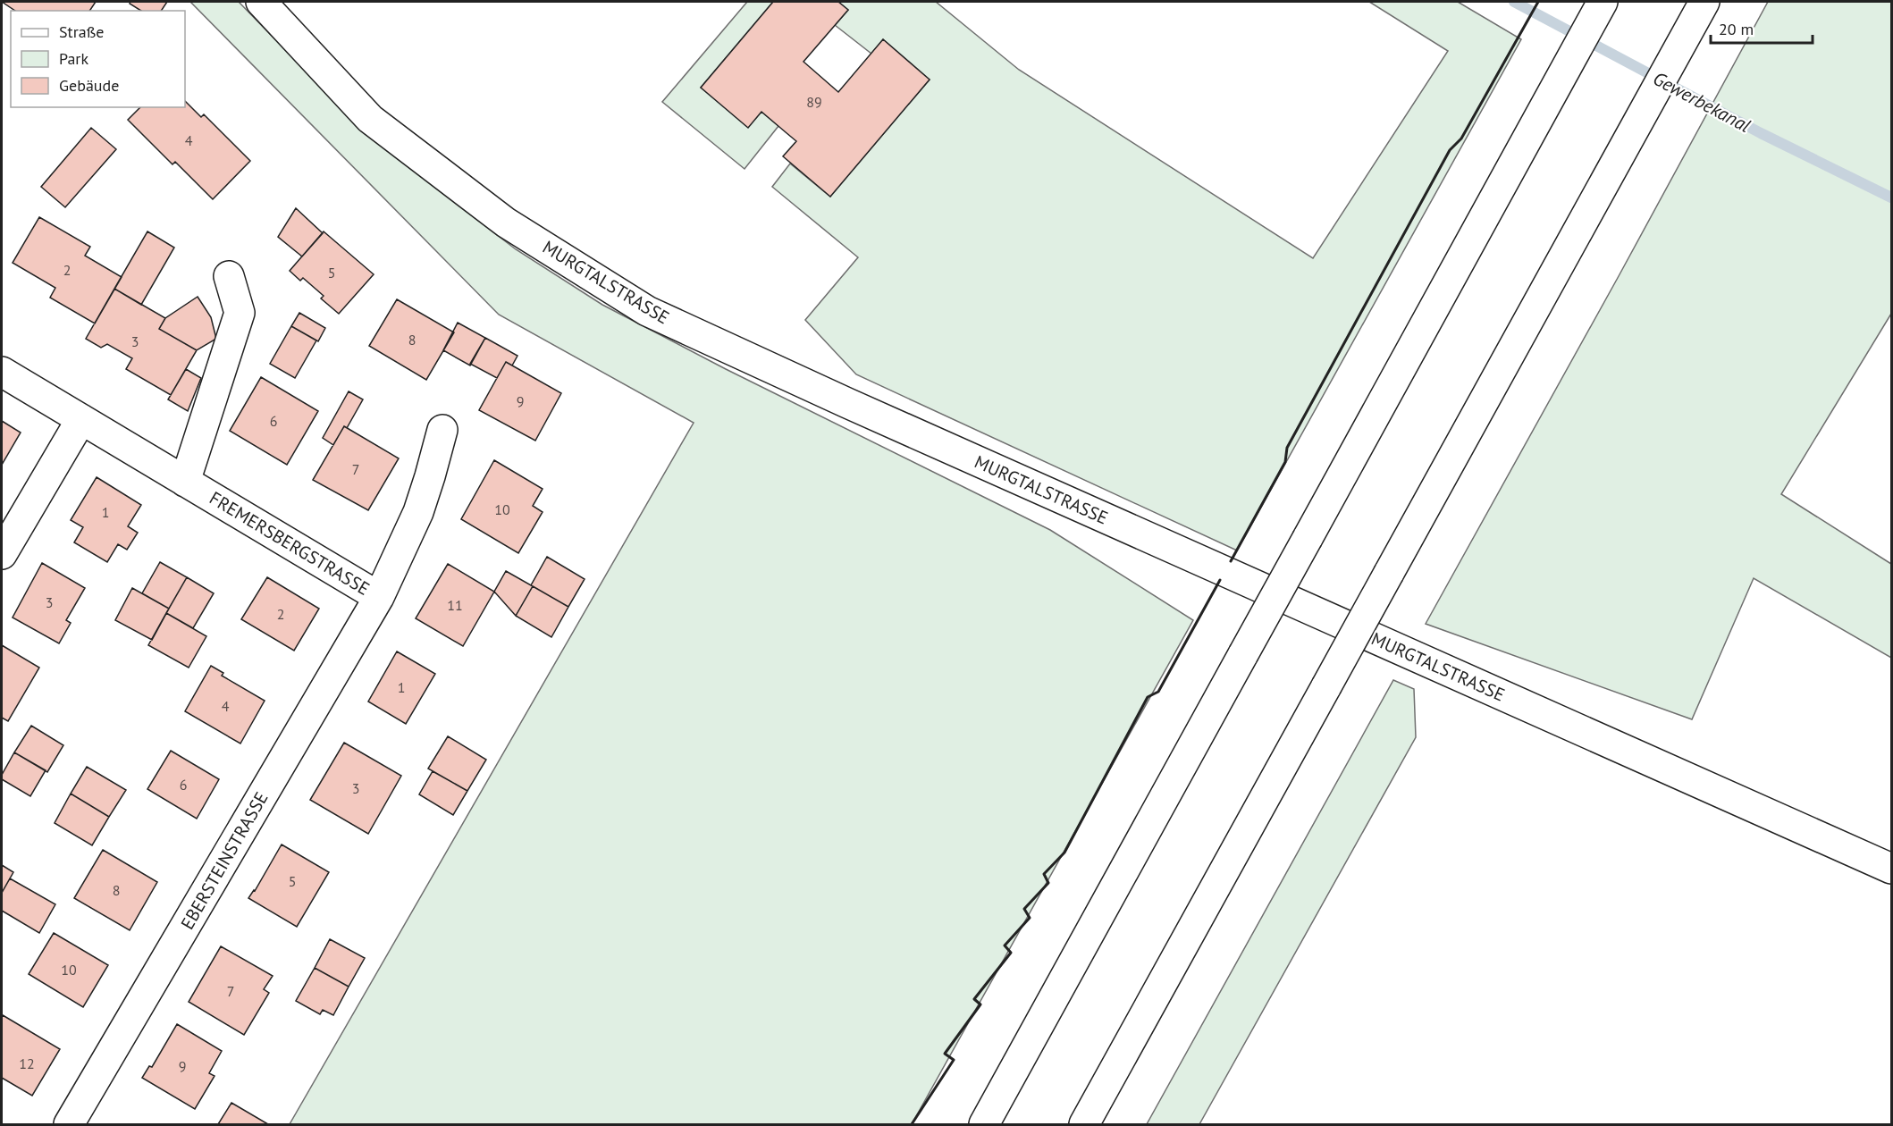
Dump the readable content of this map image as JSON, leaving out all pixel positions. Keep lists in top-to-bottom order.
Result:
{
  "streets": {
    "main road": ["MURGTALSTRASSE", "FREMERSBERGSTRASSE", "EBERSTEINSTRASSE"]
  },
  "crossings": [
    ["FREMERSBERGSTRASSE", "EBERSTEINSTRASSE"]
  ],
  "water": ["Gewerbekanal"],
  "house_numbers": [
    "89",
    "4",
    "2",
    "5",
    "8",
    "3",
    "9",
    "6",
    "7",
    "10",
    "1",
    "3",
    "11",
    "2",
    "1",
    "4",
    "6",
    "3",
    "5",
    "8",
    "10",
    "7",
    "12",
    "9"
  ],
  "legend": ["Straße", "Park", "Gebäude"],
  "scale_bar": "20 m"
}
